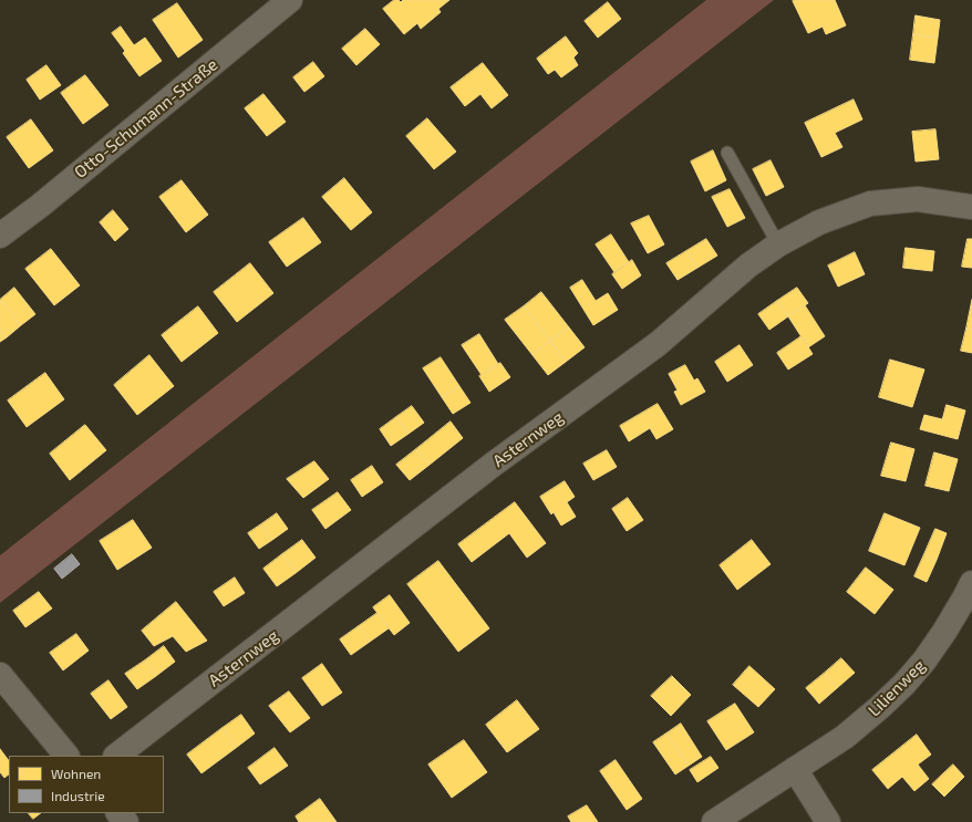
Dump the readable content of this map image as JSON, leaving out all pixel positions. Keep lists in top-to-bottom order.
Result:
{
  "streets": {
    "street": ["Otto-Schumann-Straße", "Asternweg", "Lilienweg"]
  },
  "legend": ["Wohnen", "Industrie"]
}
